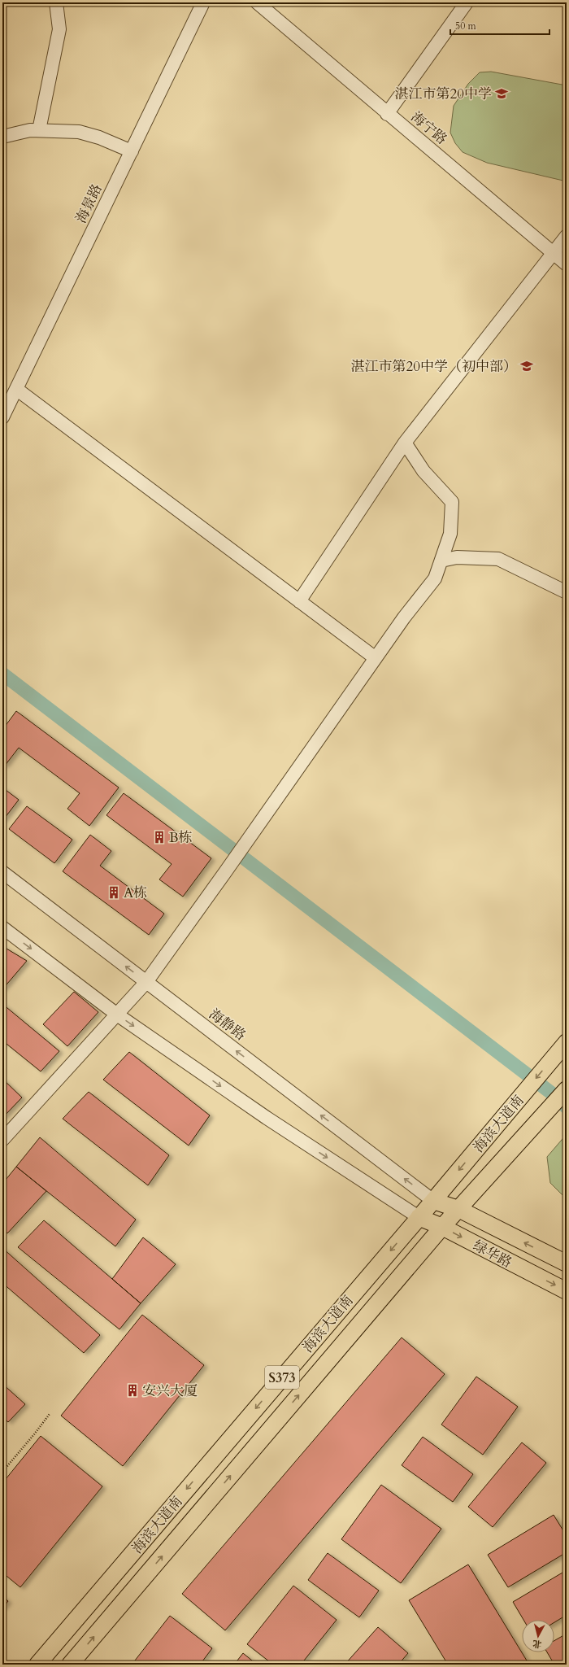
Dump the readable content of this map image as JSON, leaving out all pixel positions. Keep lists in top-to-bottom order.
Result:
{
  "streets": {
    "main road": ["海滨大道南", "绿华路", "S373"],
    "street": ["海宁路", "海景路", "海静路"]
  },
  "crossings": [
    ["海静路", "海滨大道南"],
    ["海静路", "绿华路"],
    ["海滨大道南", "绿华路"]
  ],
  "places": {
    "school or university": ["湛江市第20中学", "湛江市第20中学（初中部）"],
    "building": ["B栋", "A栋", "安兴大厦"]
  },
  "scale_bar": "50 m",
  "north": "bottom"
}
